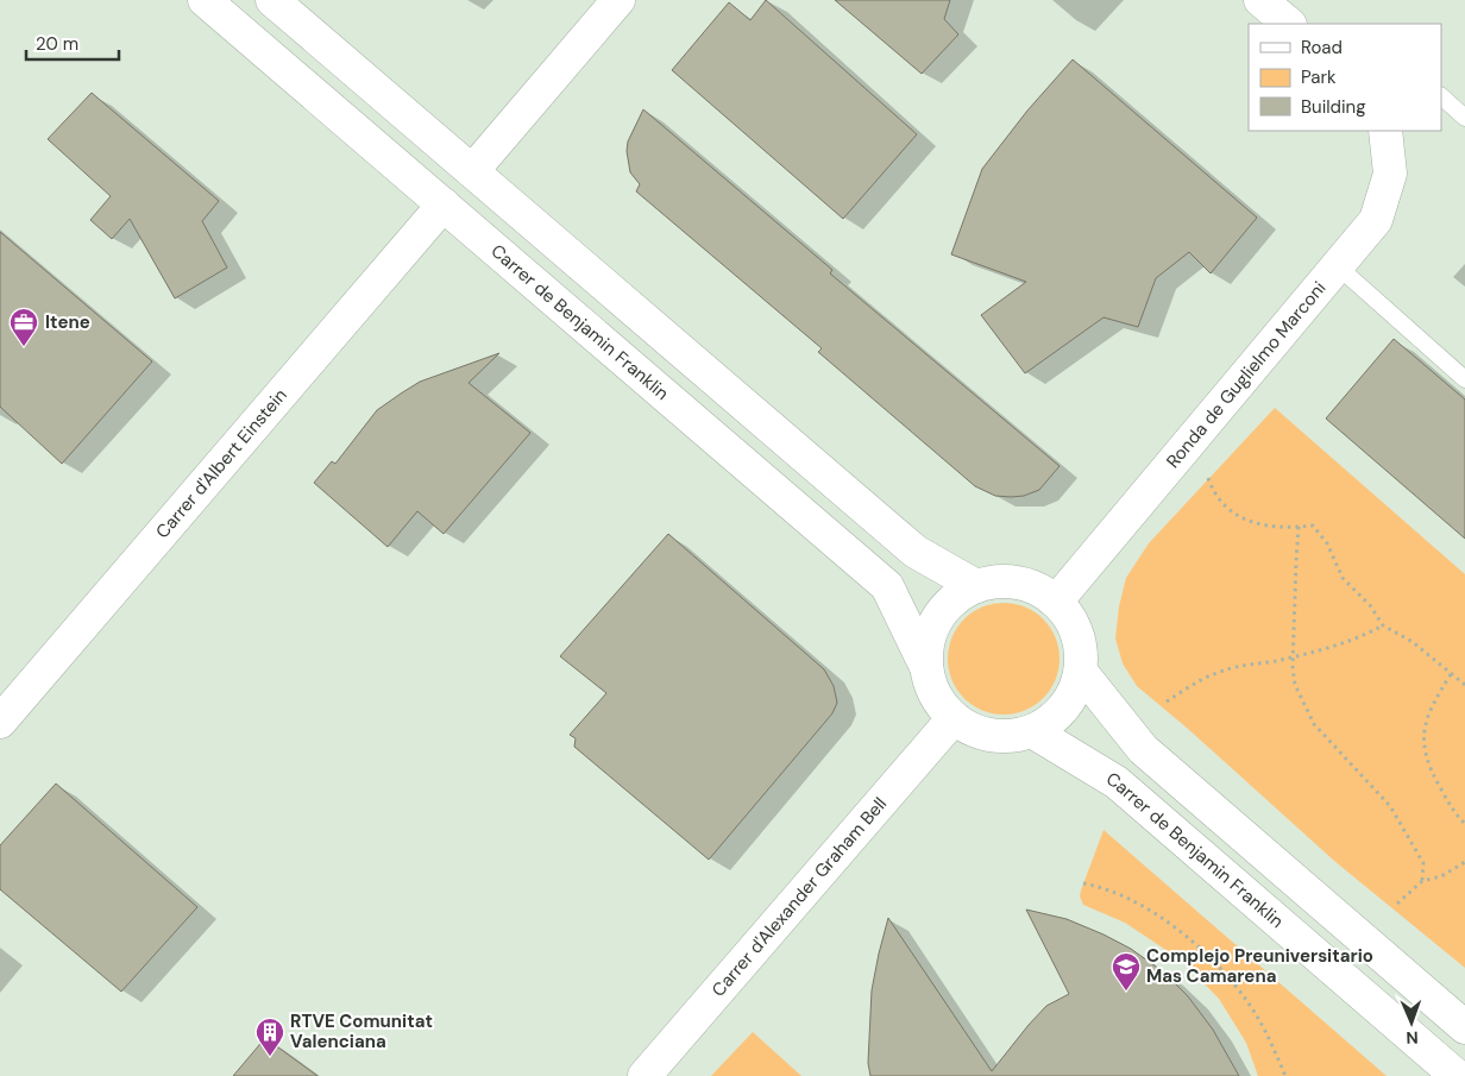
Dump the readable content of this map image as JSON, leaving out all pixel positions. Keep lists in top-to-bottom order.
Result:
{
  "streets": {
    "street": [
      "Carrer de Benjamin Franklin",
      "Ronda de Guglielmo Marconi",
      "Carrer d'Albert Einstein",
      "Carrer d'Alexander Graham Bell"
    ]
  },
  "crossings": [
    ["Carrer de Benjamin Franklin", "Ronda de Guglielmo Marconi"],
    ["Carrer de Benjamin Franklin", "Carrer d'Albert Einstein"],
    ["Carrer de Benjamin Franklin", "Carrer d'Alexander Graham Bell"],
    ["Ronda de Guglielmo Marconi", "Carrer d'Alexander Graham Bell"]
  ],
  "places": {
    "office": ["Itene"],
    "school or university": ["Complejo Preuniversitario Mas Camarena"],
    "building": ["RTVE Comunitat Valenciana"]
  },
  "legend": ["Road", "Park", "Building"],
  "scale_bar": "20 m",
  "north": "bottom"
}
